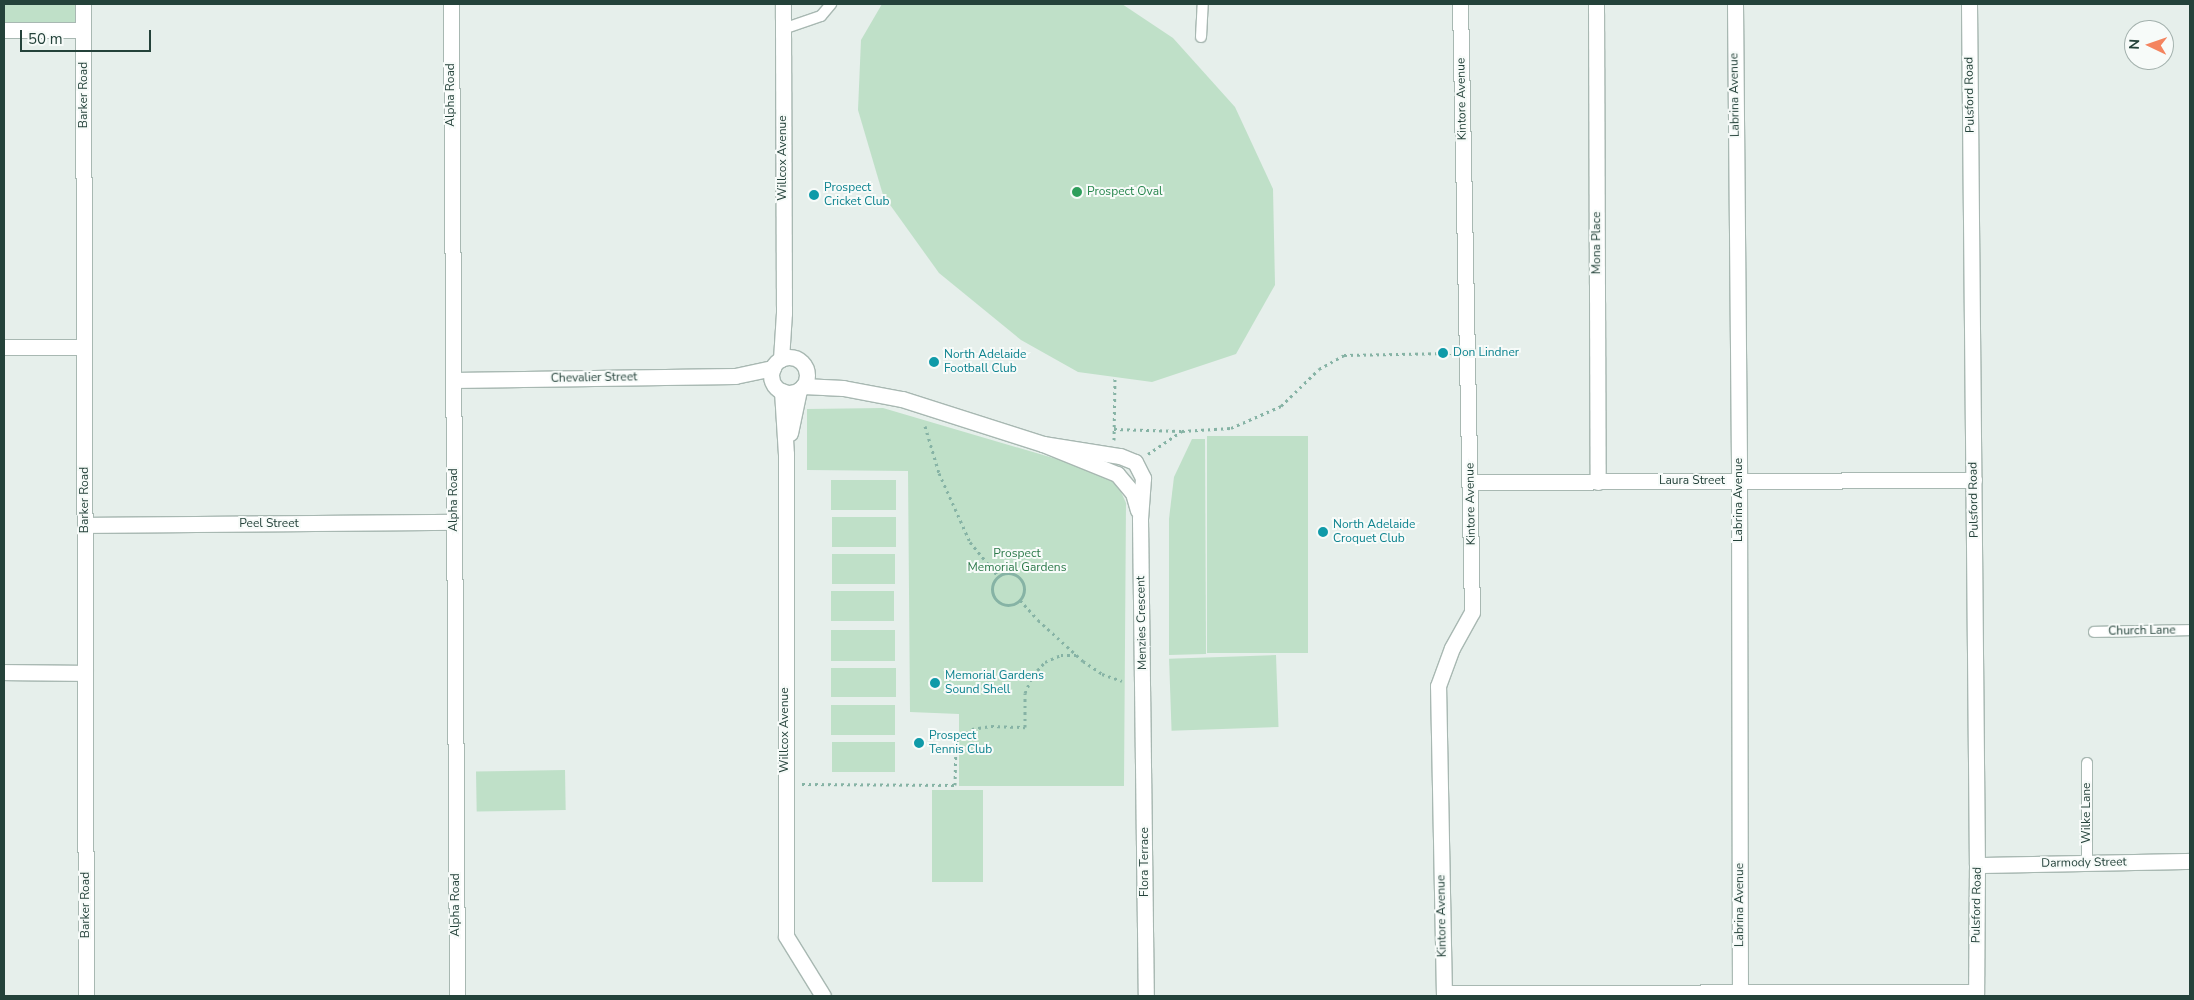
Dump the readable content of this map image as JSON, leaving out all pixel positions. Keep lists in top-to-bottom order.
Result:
{
  "streets": {
    "street": [
      "Barker Road",
      "Alpha Road",
      "Labrina Avenue",
      "Pulsford Road",
      "Kintore Avenue",
      "Willcox Avenue",
      "Mona Place",
      "Chevalier Street",
      "Laura Street",
      "Peel Street",
      "Menzies Crescent",
      "Flora Terrace",
      "Darmody Street"
    ],
    "lane": ["Church Lane", "Wilke Lane"]
  },
  "crossings": [
    ["Barker Road", "Peel Street"],
    ["Alpha Road", "Chevalier Street"],
    ["Alpha Road", "Peel Street"],
    ["Labrina Avenue", "Laura Street"],
    ["Pulsford Road", "Laura Street"],
    ["Pulsford Road", "Darmody Street"],
    ["Kintore Avenue", "Laura Street"],
    ["Willcox Avenue", "Chevalier Street"],
    ["Willcox Avenue", "Menzies Crescent"],
    ["Mona Place", "Laura Street"],
    ["Chevalier Street", "Menzies Crescent"],
    ["Menzies Crescent", "Flora Terrace"],
    ["Wilke Lane", "Darmody Street"]
  ],
  "parks": ["Prospect Memorial Gardens"],
  "places": [
    "Prospect Oval",
    "Prospect Cricket Club",
    "Don Lindner",
    "North Adelaide Football Club",
    "North Adelaide Croquet Club",
    "Memorial Gardens Sound Shell",
    "Prospect Tennis Club"
  ],
  "scale_bar": "50 m",
  "north": "left"
}
